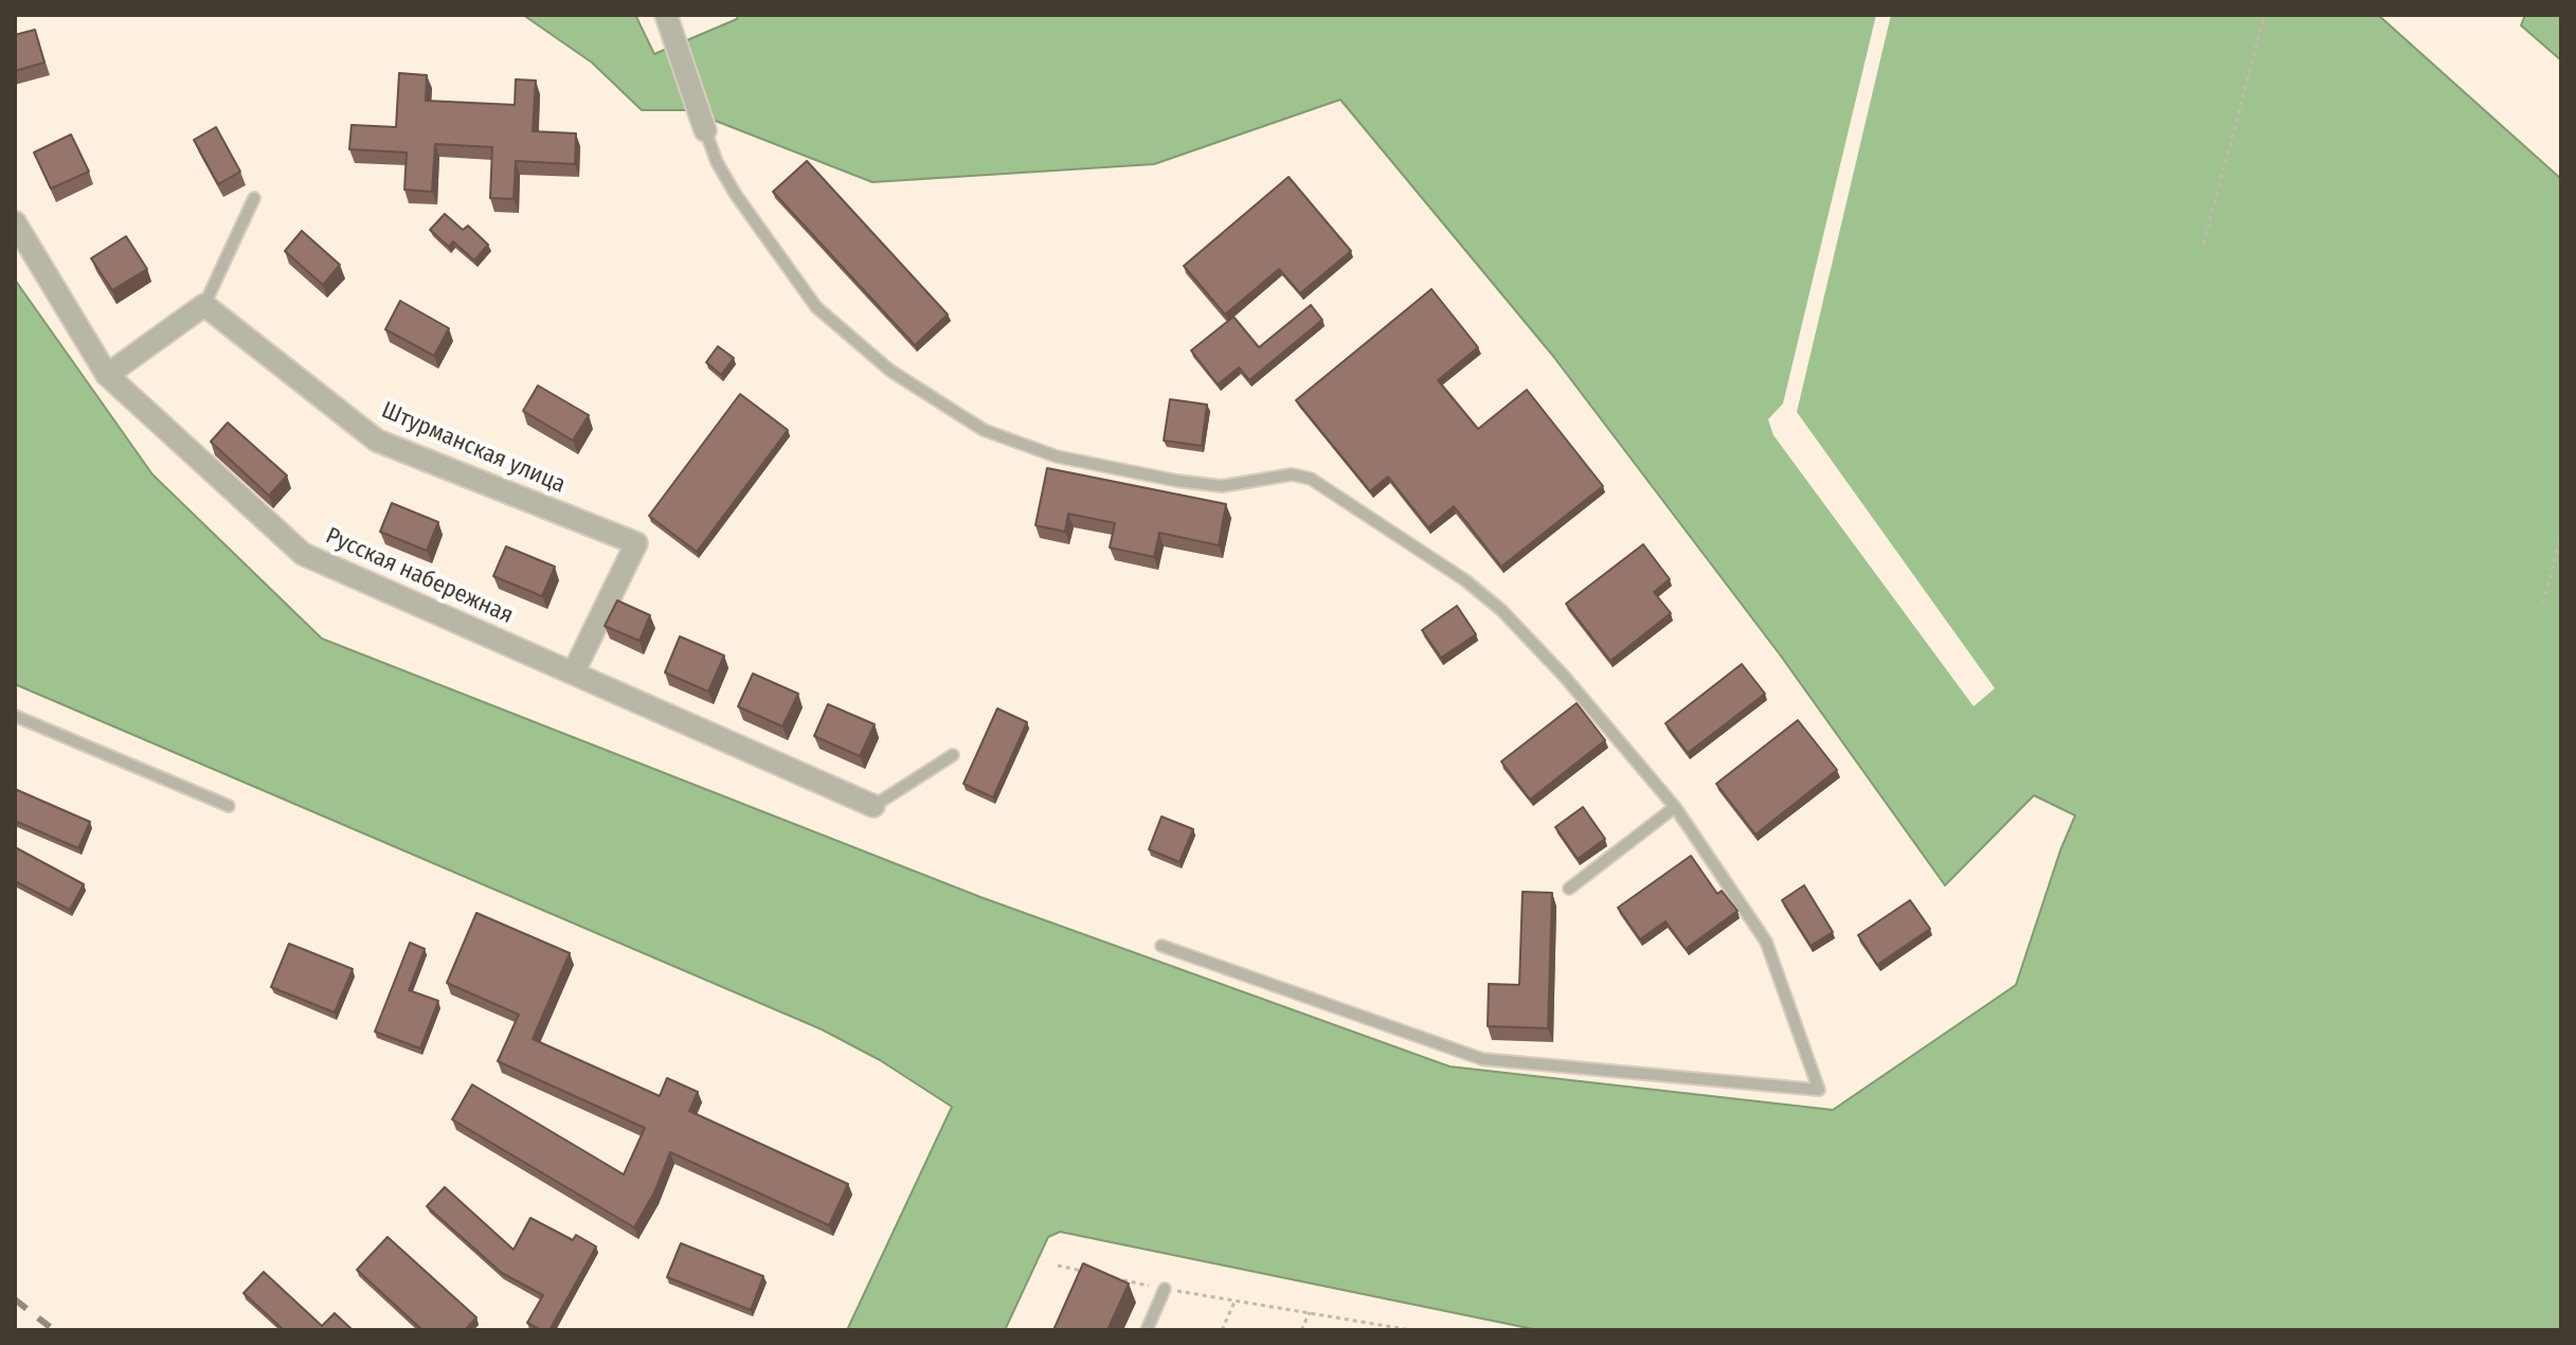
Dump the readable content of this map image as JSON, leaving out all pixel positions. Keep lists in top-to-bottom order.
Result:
{
  "streets": {
    "street": ["Штурманская улица", "Русская набережная"]
  },
  "crossings": [
    ["Штурманская улица", "Русская набережная"]
  ]
}
